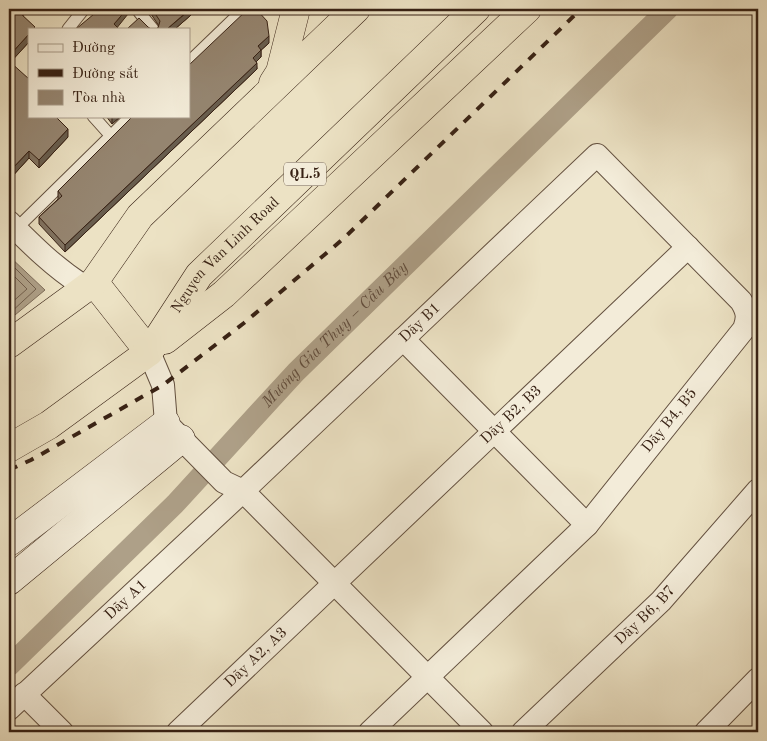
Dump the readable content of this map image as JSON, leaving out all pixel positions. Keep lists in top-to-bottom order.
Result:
{
  "streets": {
    "highway": ["QL.5", "Nguyen Van Linh Road"],
    "street": [
      "Dãy B1",
      "Dãy B2, B3",
      "Dãy B4, B5",
      "Dãy A1",
      "Dãy B6, B7",
      "Dãy A2, A3"
    ]
  },
  "crossings": [
    ["Dãy B1", "Dãy B4, B5"],
    ["Dãy B1", "Dãy A1"],
    ["Dãy B2, B3", "Dãy B4, B5"],
    ["Dãy B2, B3", "Dãy A2, A3"]
  ],
  "water": ["Mương Gia Thụy – Cầu Bây"],
  "legend": ["Đường", "Đường sắt", "Tòa nhà"]
}
